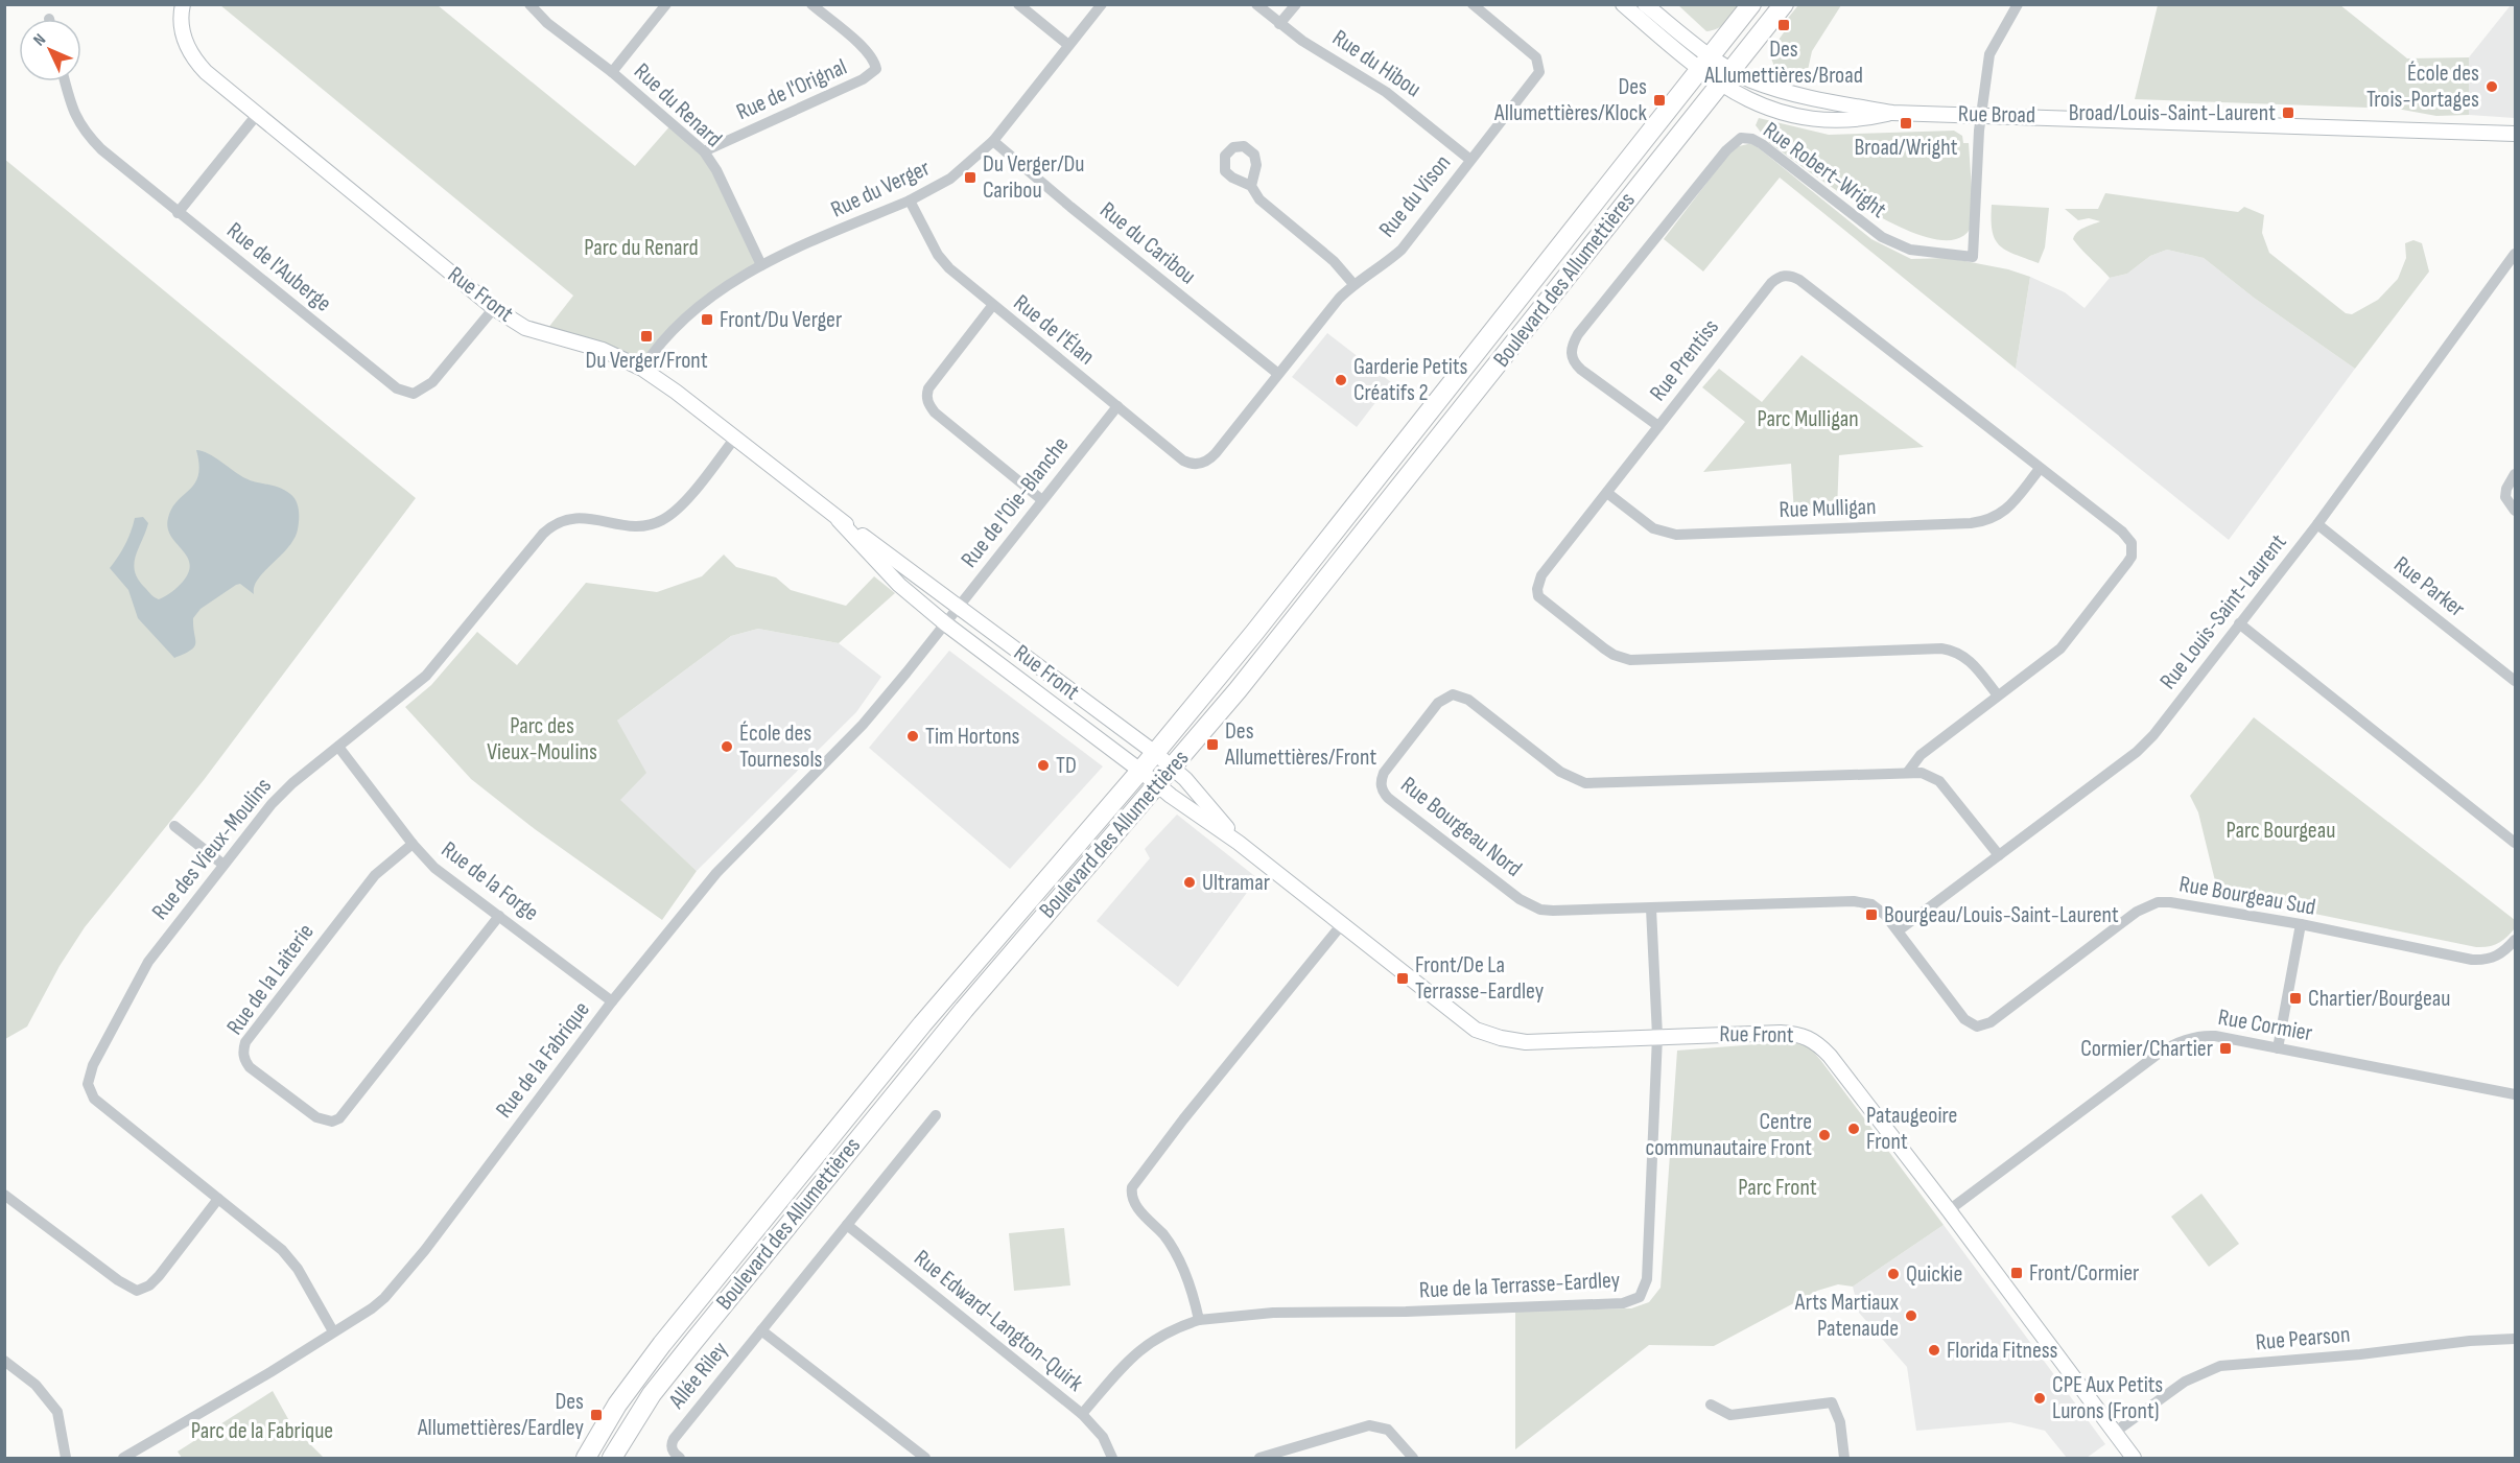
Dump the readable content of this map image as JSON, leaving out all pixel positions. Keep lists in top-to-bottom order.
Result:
{
  "streets": {
    "highway": ["Boulevard des Allumettières"],
    "street": [
      "Rue du Hibou",
      "Rue de l'Orignal",
      "Rue du Renard",
      "Rue Broad",
      "Rue Robert-Wright",
      "Rue du Verger",
      "Rue du Vison",
      "Rue du Caribou",
      "Rue de l'Auberge",
      "Rue Front",
      "Rue de l'Élan",
      "Rue Prentiss",
      "Rue de l'Oie-Blanche",
      "Rue Mulligan",
      "Rue Parker",
      "Rue Louis-Saint-Laurent",
      "Rue Bourgeau Nord",
      "Rue des Vieux-Moulins",
      "Rue de la Forge",
      "Rue Bourgeau Sud",
      "Rue de la Laiterie",
      "Rue Cormier",
      "Rue de la Fabrique",
      "Rue de la Terrasse-Eardley",
      "Rue Edward-Langton-Quirk",
      "Rue Pearson",
      "Allée Riley"
    ]
  },
  "crossings": [
    ["Rue du Hibou", "Rue du Vison"],
    ["Rue de l'Orignal", "Rue du Renard"],
    ["Rue du Renard", "Rue du Verger"],
    ["Rue Broad", "Rue Robert-Wright"],
    ["Rue Broad", "Boulevard des Allumettières"],
    ["Rue Robert-Wright", "Rue Prentiss"],
    ["Rue du Verger", "Rue du Caribou"],
    ["Rue du Verger", "Rue Front"],
    ["Rue du Verger", "Rue de l'Élan"],
    ["Rue du Vison", "Rue du Caribou"],
    ["Rue du Vison", "Rue de l'Élan"],
    ["Rue de l'Auberge", "Rue Front"],
    ["Boulevard des Allumettières", "Rue Front"],
    ["Rue Front", "Rue de l'Oie-Blanche"],
    ["Rue Front", "Rue des Vieux-Moulins"],
    ["Rue Front", "Rue Cormier"],
    ["Rue Front", "Rue de la Fabrique"],
    ["Rue Front", "Rue de la Terrasse-Eardley"],
    ["Rue Front", "Rue Pearson"],
    ["Rue de l'Élan", "Rue de l'Oie-Blanche"],
    ["Rue Prentiss", "Rue Mulligan"],
    ["Rue Prentiss", "Rue Bourgeau Nord"],
    ["Rue de l'Oie-Blanche", "Rue de la Fabrique"],
    ["Rue Parker", "Rue Louis-Saint-Laurent"],
    ["Rue Louis-Saint-Laurent", "Rue Bourgeau Nord"],
    ["Rue Louis-Saint-Laurent", "Rue Bourgeau Sud"],
    ["Rue Bourgeau Nord", "Rue Bourgeau Sud"],
    ["Rue Bourgeau Nord", "Rue de la Terrasse-Eardley"],
    ["Rue des Vieux-Moulins", "Rue de la Forge"],
    ["Rue des Vieux-Moulins", "Rue de la Fabrique"],
    ["Rue de la Forge", "Rue de la Laiterie"],
    ["Rue de la Forge", "Rue de la Fabrique"],
    ["Rue de la Terrasse-Eardley", "Rue Edward-Langton-Quirk"],
    ["Rue Edward-Langton-Quirk", "Allée Riley"]
  ],
  "parks": [
    "Parc du Renard",
    "Parc Mulligan",
    "Parc des Vieux-Moulins",
    "Parc Bourgeau",
    "Parc Front",
    "Parc de la Fabrique"
  ],
  "places": {
    "transit": [
      "Des ALlumettières/Broad",
      "Des Allumettières/Klock",
      "Broad/Louis-Saint-Laurent",
      "Broad/Wright",
      "Du Verger/Du Caribou",
      "Front/Du Verger",
      "Du Verger/Front",
      "Des Allumettières/Front",
      "Bourgeau/Louis-Saint-Laurent",
      "Front/De La Terrasse-Eardley",
      "Chartier/Bourgeau",
      "Cormier/Chartier",
      "Front/Cormier",
      "Des Allumettières/Eardley"
    ],
    "other": [
      "École des Trois-Portages",
      "Garderie Petits Créatifs 2",
      "Tim Hortons",
      "École des Tournesols",
      "TD",
      "Ultramar",
      "Pataugeoire Front",
      "Centre communautaire Front",
      "Quickie",
      "Arts Martiaux Patenaude",
      "Florida Fitness",
      "CPE Aux Petits Lurons (Front)"
    ]
  },
  "north": "top left"
}
